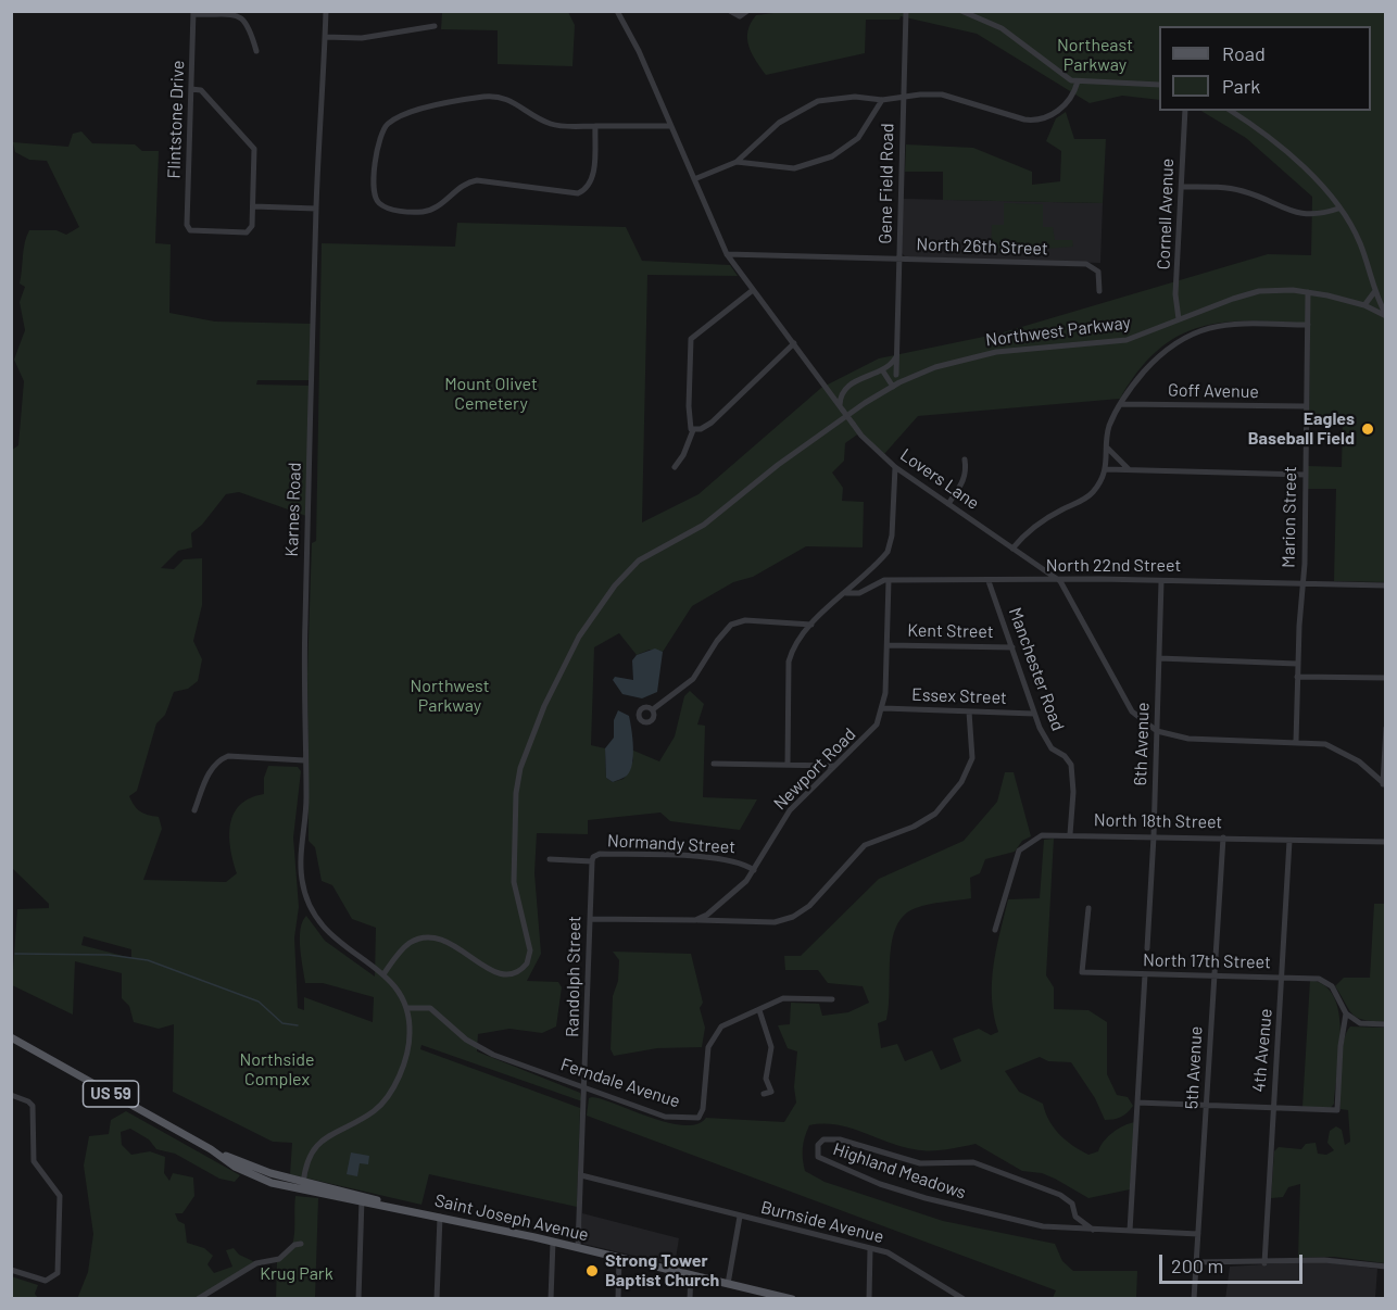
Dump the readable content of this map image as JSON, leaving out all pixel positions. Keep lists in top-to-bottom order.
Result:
{
  "streets": {
    "main road": ["US 59", "Saint Joseph Avenue"],
    "street": [
      "Flintstone Drive",
      "Gene Field Road",
      "Cornell Avenue",
      "North 26th Street",
      "Northwest Parkway",
      "Goff Avenue",
      "Lovers Lane",
      "Karnes Road",
      "Marion Street",
      "North 22nd Street",
      "Kent Street",
      "Manchester Road",
      "Essex Street",
      "6th Avenue",
      "Newport Road",
      "North 18th Street",
      "Normandy Street",
      "North 17th Street",
      "Randolph Street",
      "4th Avenue",
      "5th Avenue",
      "Ferndale Avenue",
      "Highland Meadows",
      "Burnside Avenue"
    ]
  },
  "crossings": [
    ["Gene Field Road", "North 26th Street"],
    ["Cornell Avenue", "Northwest Parkway"],
    ["North 26th Street", "Lovers Lane"],
    ["Northwest Parkway", "Karnes Road"],
    ["Northwest Parkway", "Marion Street"],
    ["Goff Avenue", "Marion Street"],
    ["Lovers Lane", "Marion Street"],
    ["Lovers Lane", "North 22nd Street"],
    ["Lovers Lane", "6th Avenue"],
    ["Marion Street", "North 22nd Street"],
    ["North 22nd Street", "Manchester Road"],
    ["North 22nd Street", "6th Avenue"],
    ["North 22nd Street", "Newport Road"],
    ["Kent Street", "Manchester Road"],
    ["Kent Street", "Newport Road"],
    ["Manchester Road", "Essex Street"],
    ["Manchester Road", "North 18th Street"],
    ["Essex Street", "Newport Road"],
    ["6th Avenue", "North 18th Street"],
    ["Newport Road", "Normandy Street"],
    ["North 18th Street", "4th Avenue"],
    ["North 18th Street", "5th Avenue"],
    ["Normandy Street", "Randolph Street"],
    ["North 17th Street", "4th Avenue"],
    ["North 17th Street", "5th Avenue"],
    ["Randolph Street", "Ferndale Avenue"],
    ["Randolph Street", "Saint Joseph Avenue"],
    ["Randolph Street", "Burnside Avenue"],
    ["Saint Joseph Avenue", "Burnside Avenue"]
  ],
  "parks": [
    "Northeast Parkway",
    "Mount Olivet Cemetery",
    "Northwest Parkway",
    "Northside Complex",
    "Krug Park"
  ],
  "places": ["Eagles Baseball Field", "Strong Tower Baptist Church"],
  "legend": ["Road", "Park"],
  "scale_bar": "200 m"
}
